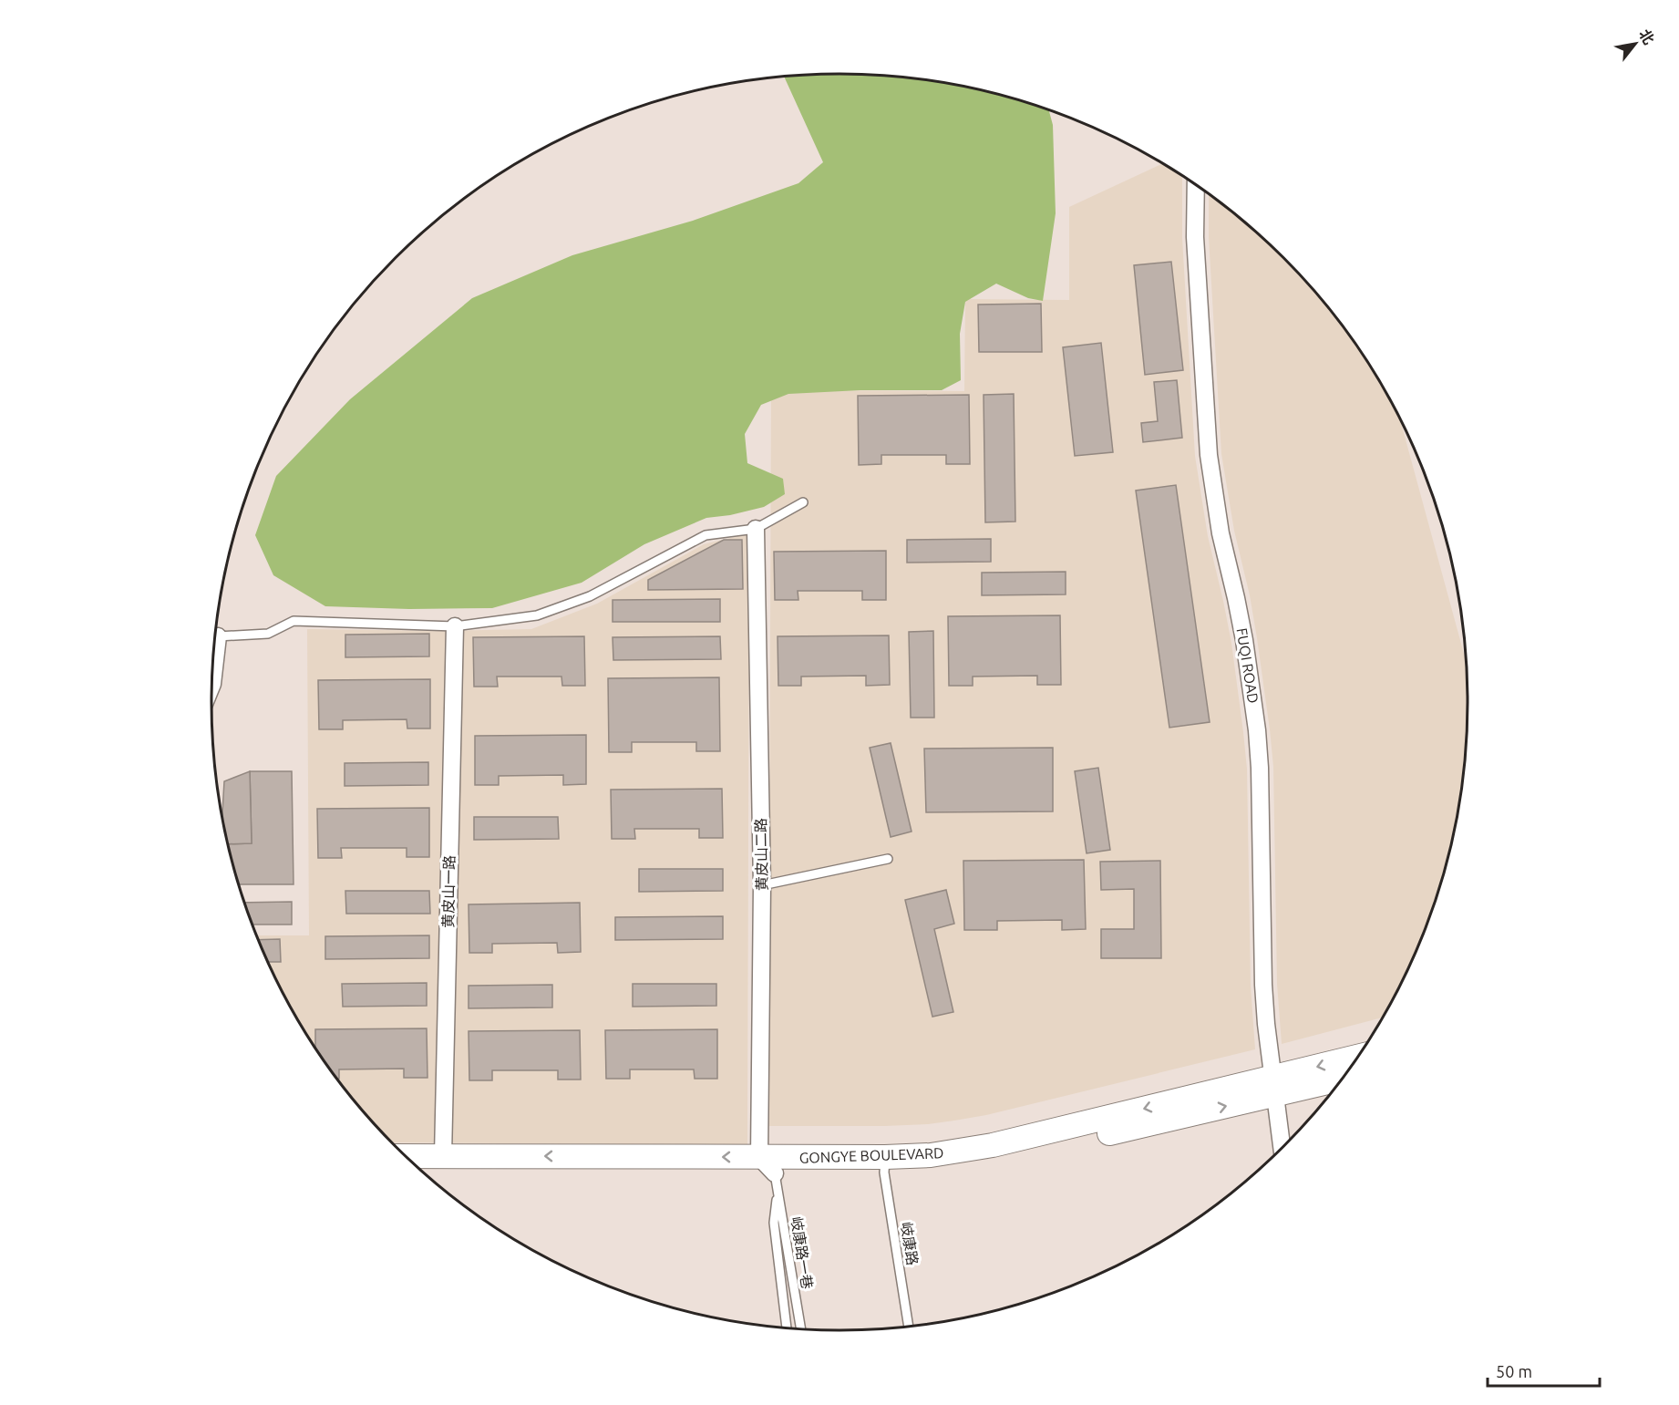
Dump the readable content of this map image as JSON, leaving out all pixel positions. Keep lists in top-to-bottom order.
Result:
{
  "streets": {
    "street": [
      "FUQI ROAD",
      "黄皮山二路",
      "黄皮山一路",
      "GONGYE BOULEVARD"
    ],
    "lane": ["岐康路", "岐康路一巷"]
  },
  "crossings": [
    ["FUQI ROAD", "GONGYE BOULEVARD"],
    ["黄皮山二路", "GONGYE BOULEVARD"],
    ["黄皮山二路", "岐康路一巷"],
    ["黄皮山一路", "GONGYE BOULEVARD"],
    ["GONGYE BOULEVARD", "岐康路"],
    ["GONGYE BOULEVARD", "岐康路一巷"]
  ],
  "scale_bar": "50 m",
  "north": "top right"
}
